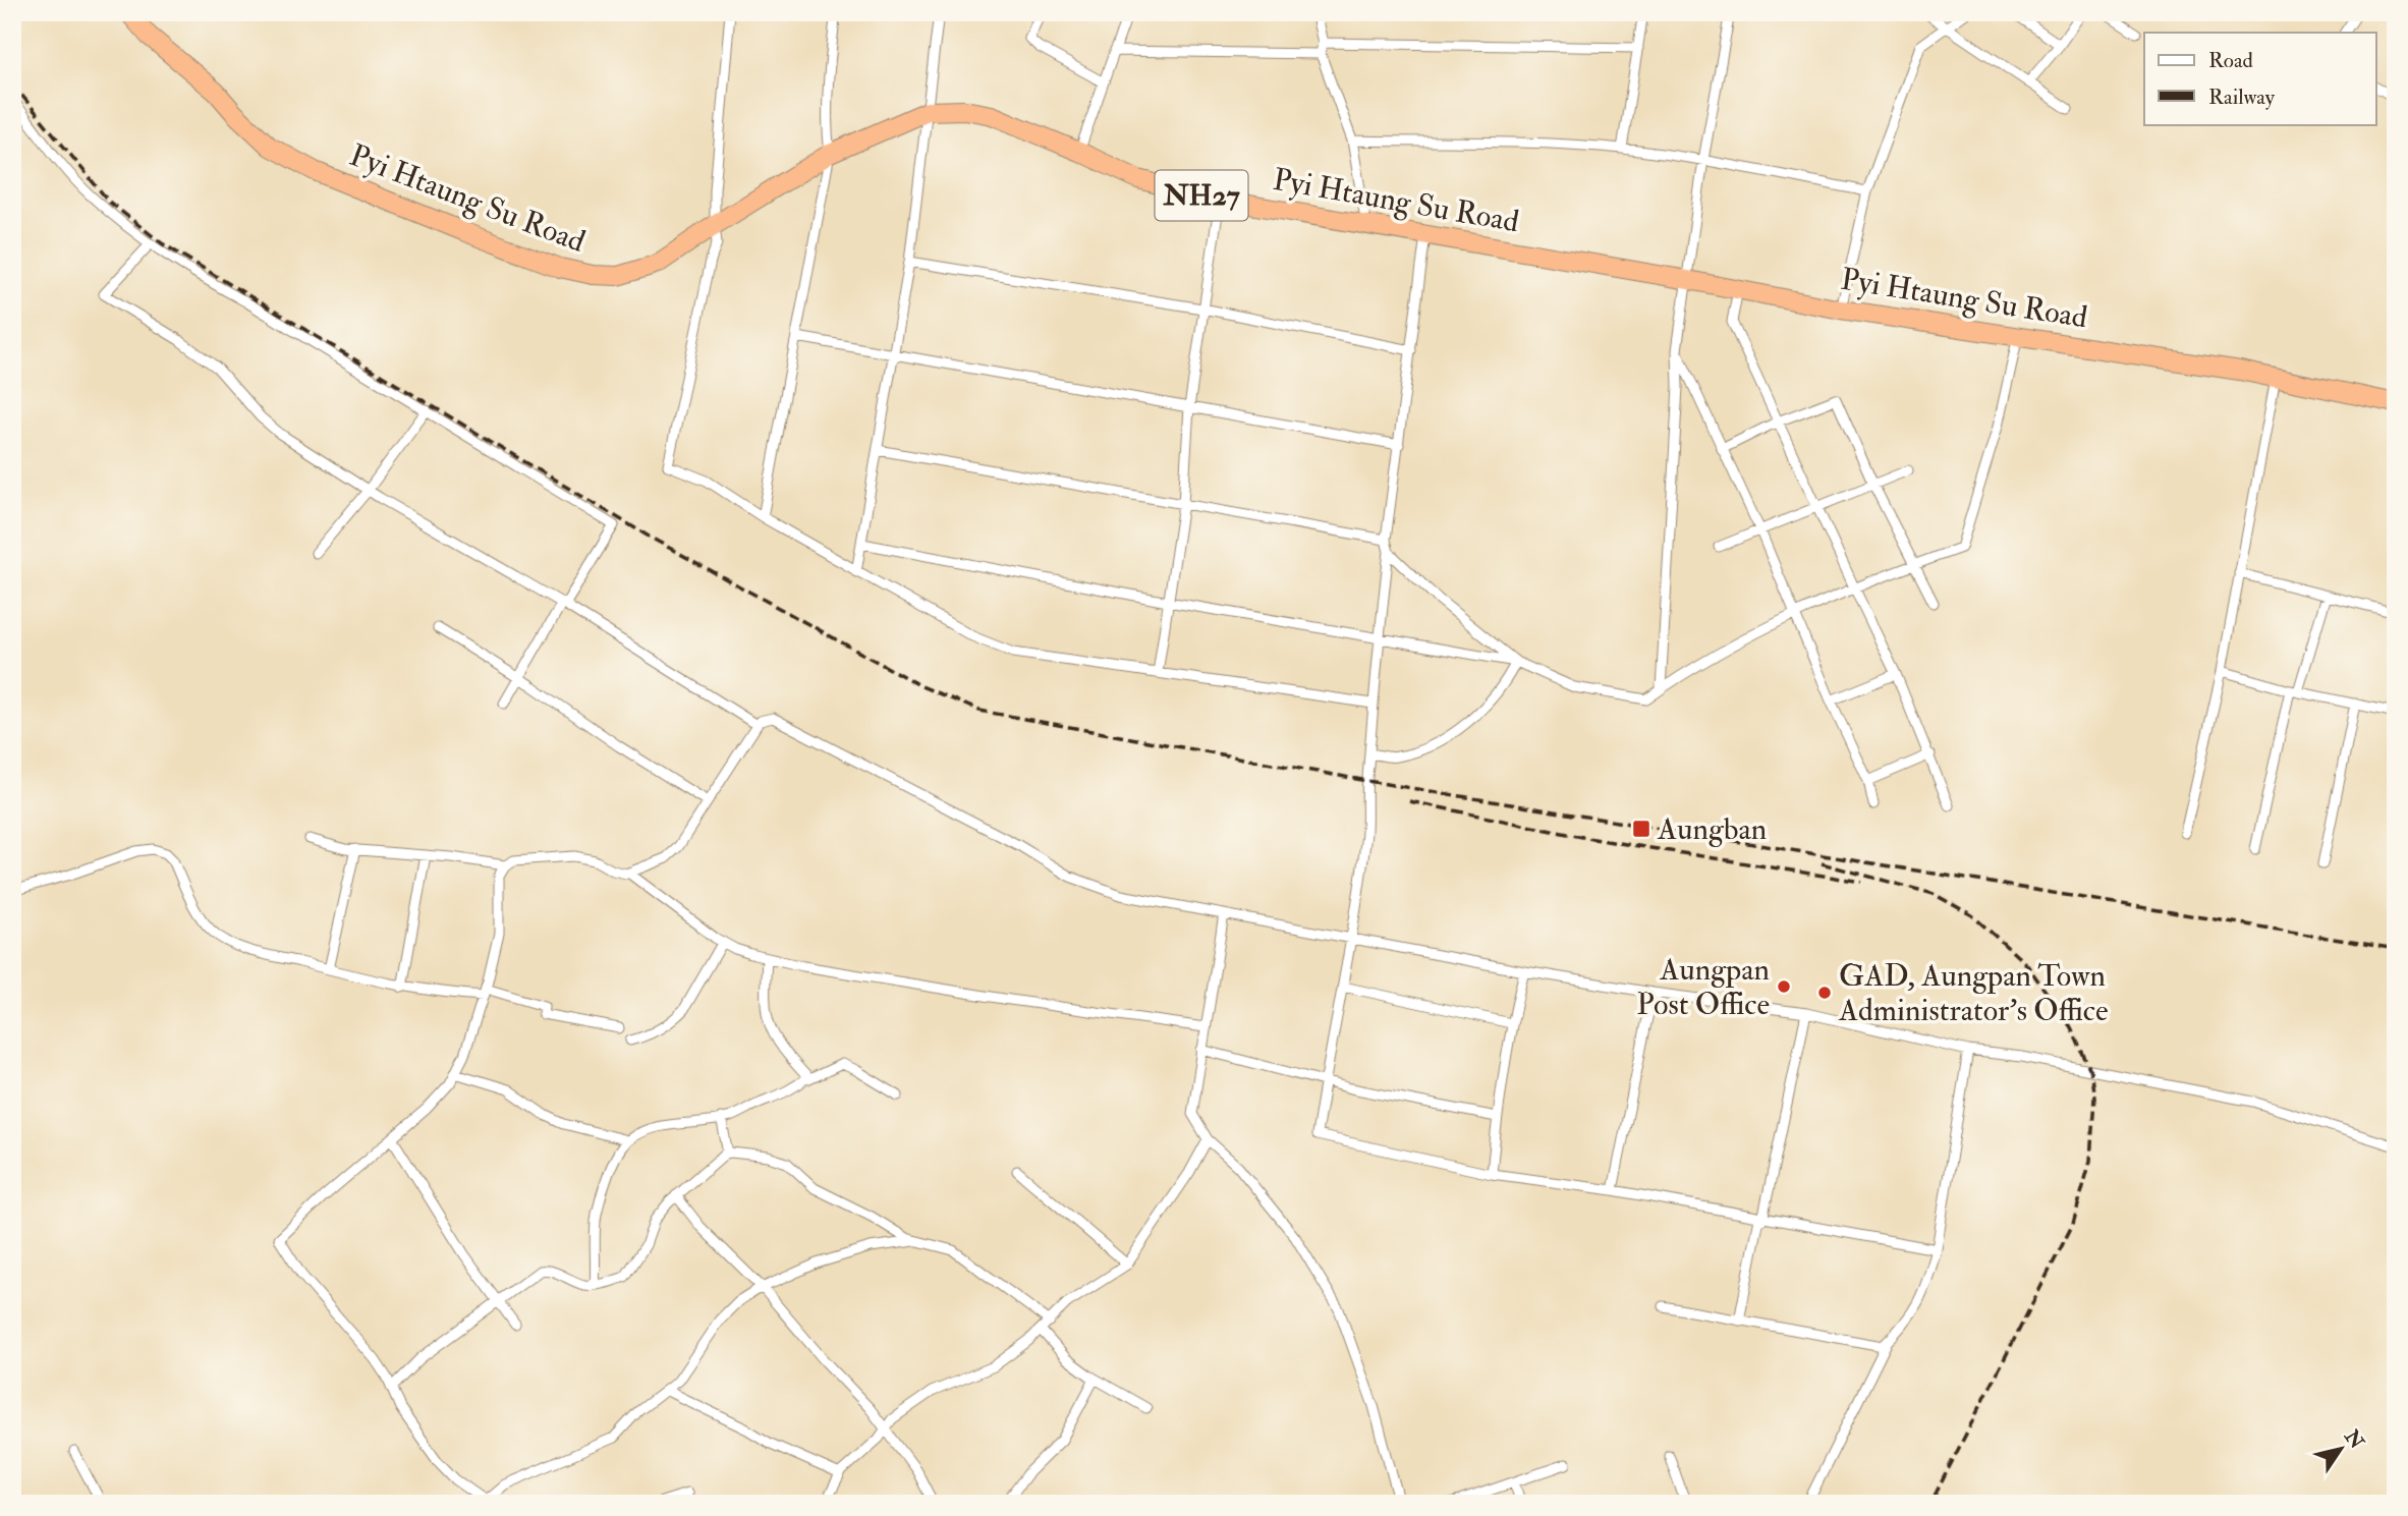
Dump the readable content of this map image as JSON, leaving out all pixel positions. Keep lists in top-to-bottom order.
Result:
{
  "streets": {
    "highway": ["NH27", "Pyi Htaung Su Road"]
  },
  "places": {
    "transit": ["Aungban"],
    "other": ["Aungpan Post Office", "GAD, Aungpan Town Administrator's Office"]
  },
  "legend": ["Road", "Railway"],
  "north": "top right"
}
